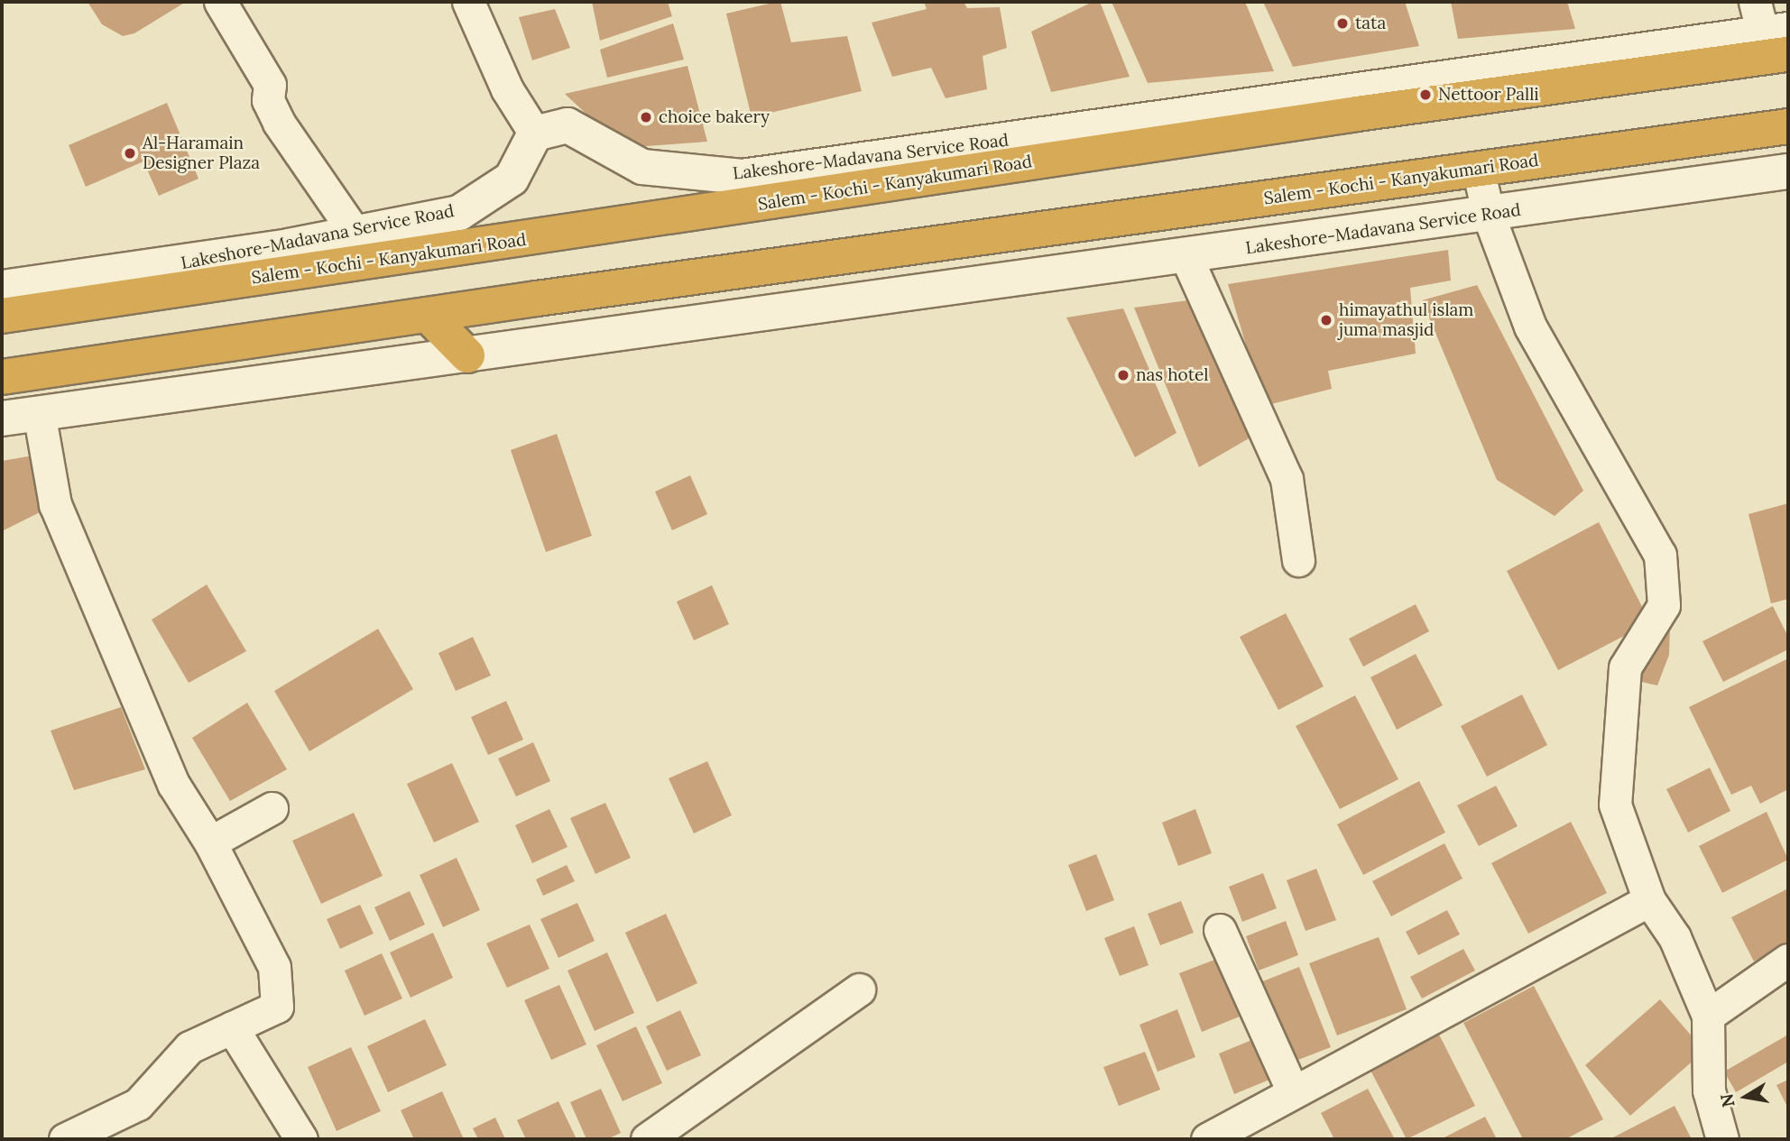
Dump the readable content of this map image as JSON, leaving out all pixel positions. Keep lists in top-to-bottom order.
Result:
{
  "streets": {
    "highway": ["Salem - Kochi - Kanyakumari Road"],
    "street": ["Lakeshore-Madavana Service Road"]
  },
  "crossings": [
    ["Lakeshore-Madavana Service Road", "Salem - Kochi - Kanyakumari Road"]
  ],
  "places": [
    "tata",
    "Nettoor Palli",
    "choice bakery",
    "Al-Haramain Designer Plaza",
    "himayathul islam juma masjid",
    "nas hotel"
  ],
  "north": "left"
}
